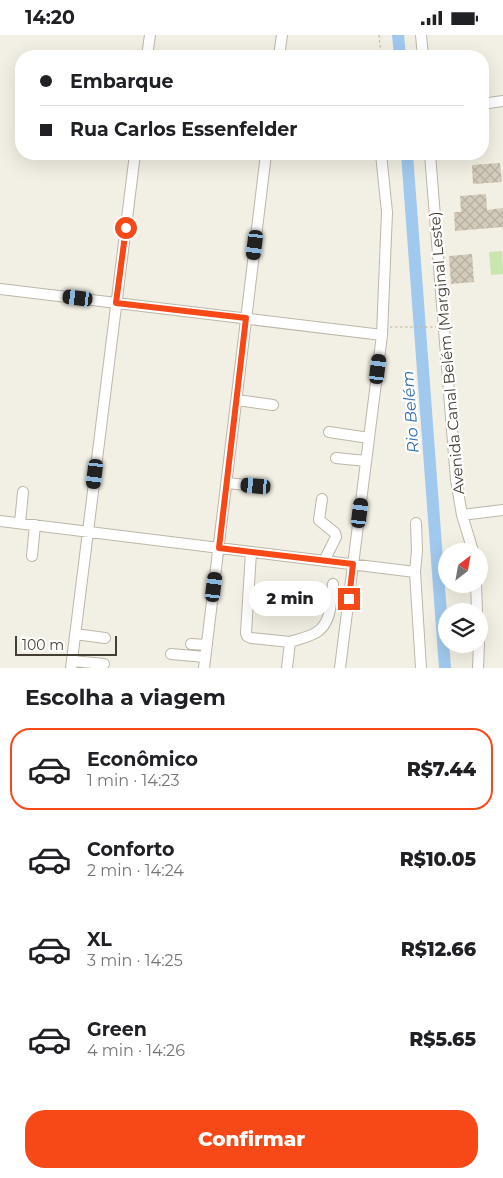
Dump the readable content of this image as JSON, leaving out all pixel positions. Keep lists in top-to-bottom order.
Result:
{
  "streets": {
    "street": ["Avenida Canal Belém (Marginal Leste)"]
  },
  "water": ["Rio Belém"],
  "scale_bar": "100 m",
  "north": "top right",
  "page": {
    "status": "14:20",
    "banner": ["Embarque", "Rua Carlos Essenfelder"],
    "bubble": "2 min",
    "scale": "100 m",
    "heading": "Escolha a viagem",
    "list": [
      {
        "name": "Econômico",
        "note": "1 min · 14:23",
        "value": "R$7.44"
      },
      {
        "name": "Conforto",
        "note": "2 min · 14:24",
        "value": "R$10.05"
      },
      {
        "name": "XL",
        "note": "3 min · 14:25",
        "value": "R$12.66"
      },
      {
        "name": "Green",
        "note": "4 min · 14:26",
        "value": "R$5.65"
      }
    ],
    "buttons": "Confirmar"
  }
}
